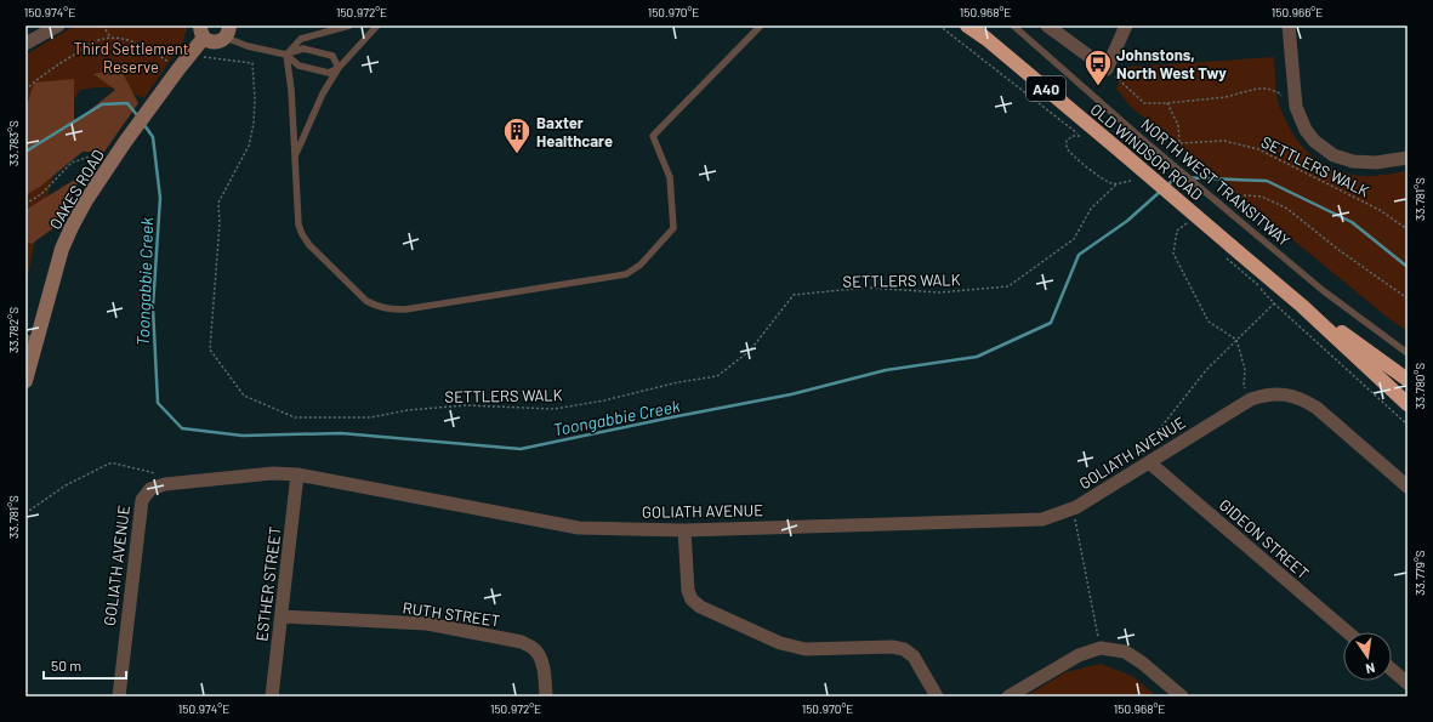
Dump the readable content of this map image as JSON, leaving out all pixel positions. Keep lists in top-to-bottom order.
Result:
{
  "streets": {
    "highway": ["A40", "OLD WINDSOR ROAD"],
    "street": [
      "OAKES ROAD",
      "GOLIATH AVENUE",
      "GIDEON STREET",
      "ESTHER STREET",
      "RUTH STREET"
    ],
    "lane": ["NORTH WEST TRANSITWAY"],
    "path": ["SETTLERS WALK"]
  },
  "crossings": [
    ["GOLIATH AVENUE", "GIDEON STREET"],
    ["GOLIATH AVENUE", "ESTHER STREET"],
    ["ESTHER STREET", "RUTH STREET"]
  ],
  "water": ["Toongabbie Creek"],
  "parks": ["Third Settlement Reserve"],
  "places": {
    "bus stop": ["Johnstons, North West Twy"],
    "building": ["Baxter Healthcare"]
  },
  "scale_bar": "50 m",
  "north": "bottom",
  "coordinates": [
    "150.974°E",
    "150.972°E",
    "150.970°E",
    "150.968°E",
    "150.966°E",
    "33.783°S",
    "33.781°S",
    "33.782°S",
    "33.780°S",
    "33.779°S"
  ]
}
